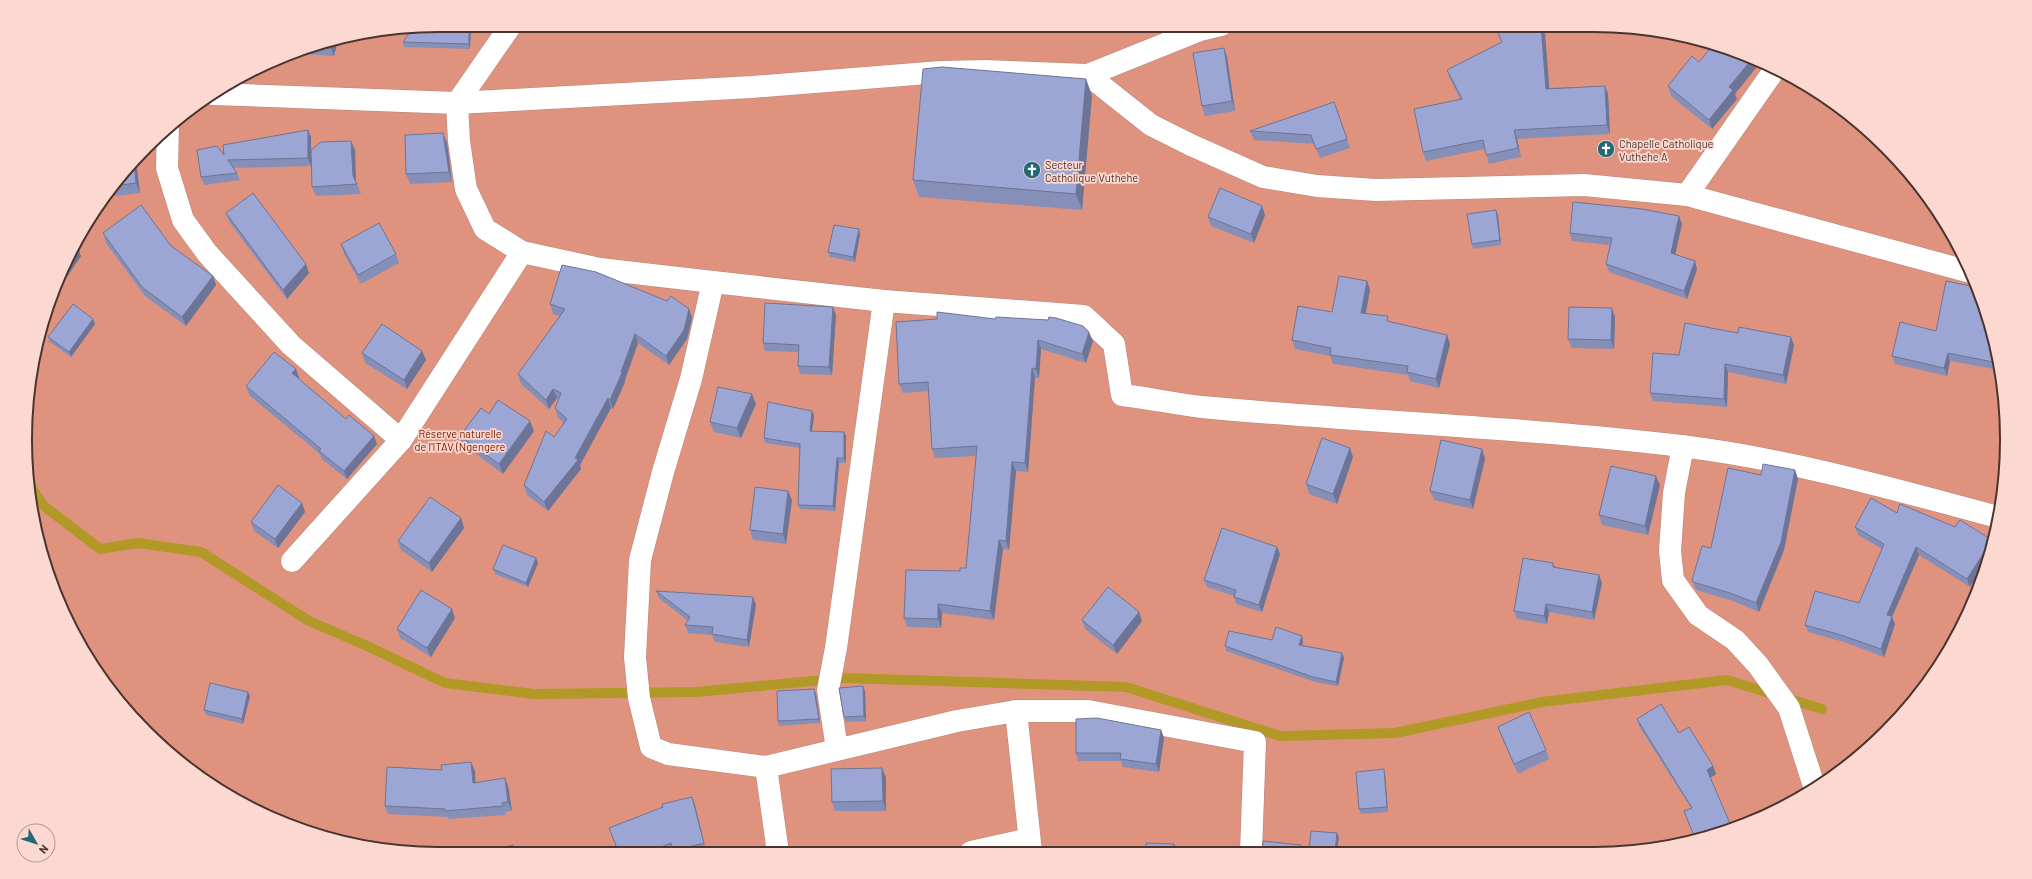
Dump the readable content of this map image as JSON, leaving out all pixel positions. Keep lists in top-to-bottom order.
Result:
{
  "parks": ["Réserve naturelle de l'ITAV (Ngengere"],
  "places": {
    "church": ["Chapelle Catholique Vuthehe A", "Secteur Catholique Vuthehe"]
  },
  "north": "bottom right"
}
